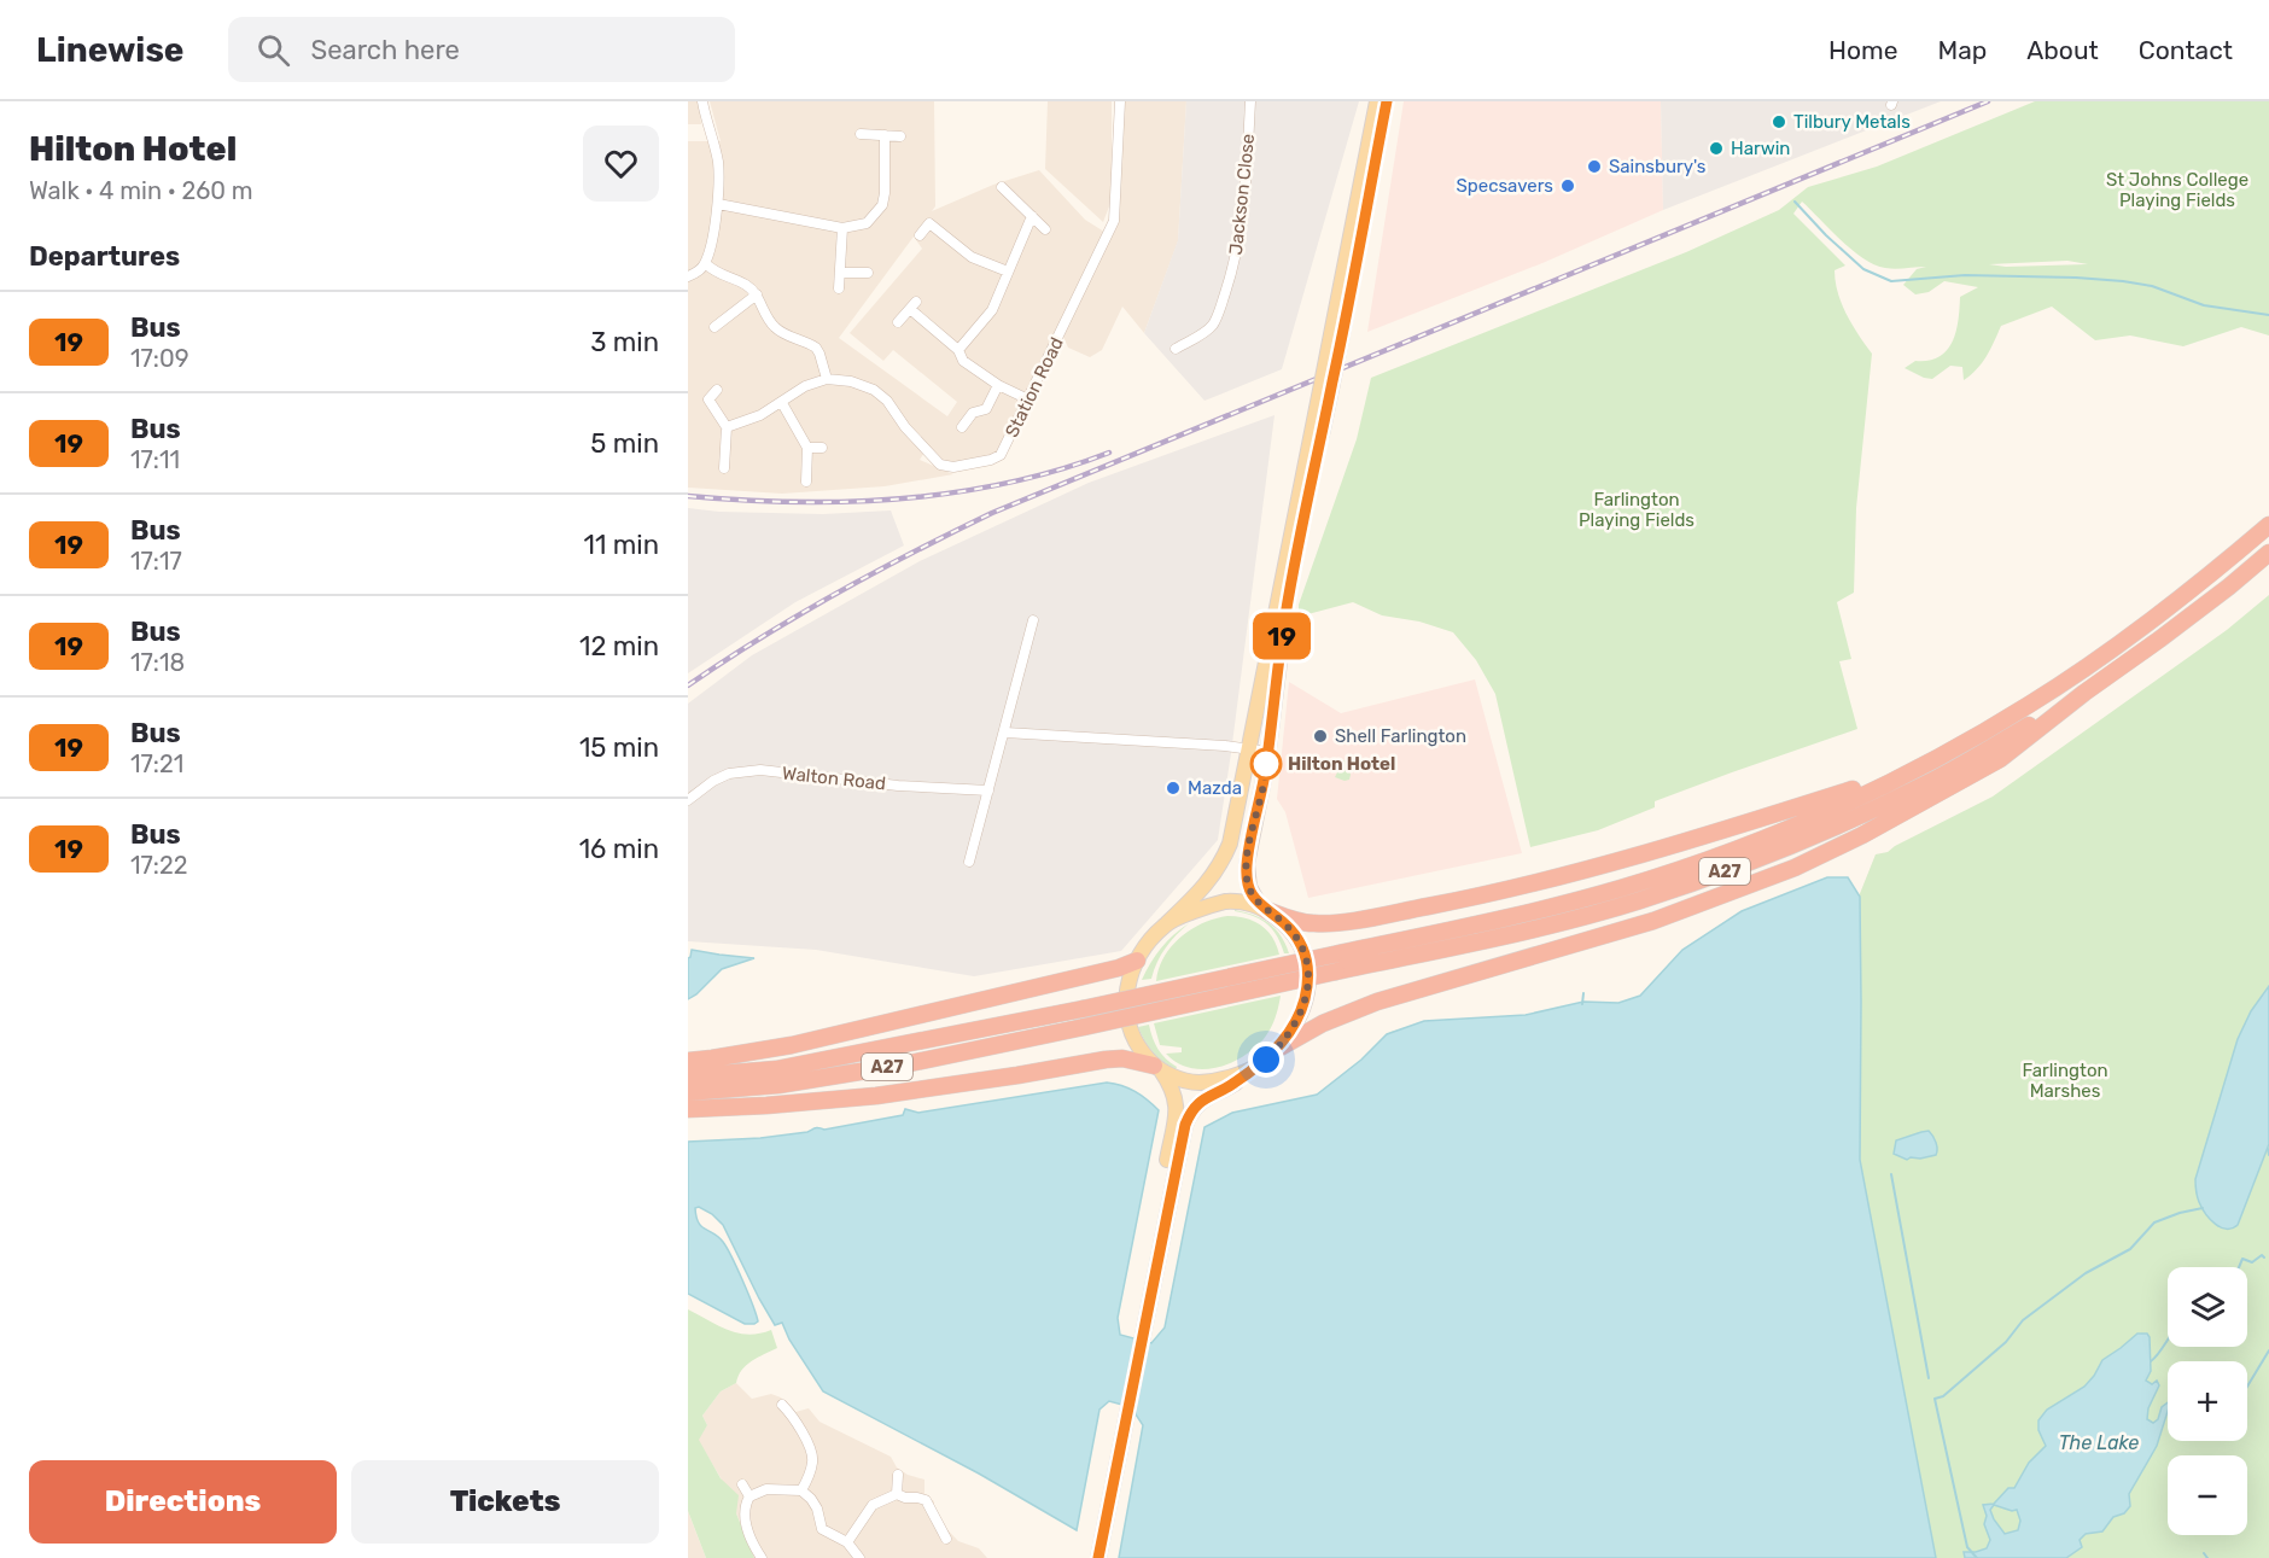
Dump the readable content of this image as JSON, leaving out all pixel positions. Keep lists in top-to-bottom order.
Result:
{
  "streets": {
    "highway": ["A27"],
    "street": ["Jackson Close", "Station Road", "Walton Road"]
  },
  "water": ["The Lake"],
  "parks": ["St Johns College Playing Fields", "Farlington Playing Fields", "Farlington Marshes"],
  "places": [
    "Tilbury Metals",
    "Harwin",
    "Sainsbury's",
    "Specsavers",
    "Shell Farlington",
    "Hilton Hotel",
    "Mazda"
  ],
  "lines": ["bus line 19"],
  "page": {
    "header": "Linewise",
    "search": "Search here",
    "nav": [
      "Home",
      "Map",
      "About",
      "Contact"
    ],
    "heading": [
      ["Hilton Hotel", "Walk · 4 min · 260 m"],
      "Departures"
    ],
    "on_map": "19",
    "list": [
      {
        "mark": "19",
        "name": "Bus",
        "note": "17:09",
        "value": "3 min"
      },
      {
        "mark": "19",
        "name": "Bus",
        "note": "17:11",
        "value": "5 min"
      },
      {
        "mark": "19",
        "name": "Bus",
        "note": "17:17",
        "value": "11 min"
      },
      {
        "mark": "19",
        "name": "Bus",
        "note": "17:18",
        "value": "12 min"
      },
      {
        "mark": "19",
        "name": "Bus",
        "note": "17:21",
        "value": "15 min"
      },
      {
        "mark": "19",
        "name": "Bus",
        "note": "17:22",
        "value": "16 min"
      }
    ],
    "map_buttons": ["+", "−"],
    "buttons": ["Directions", "Tickets"]
  }
}
